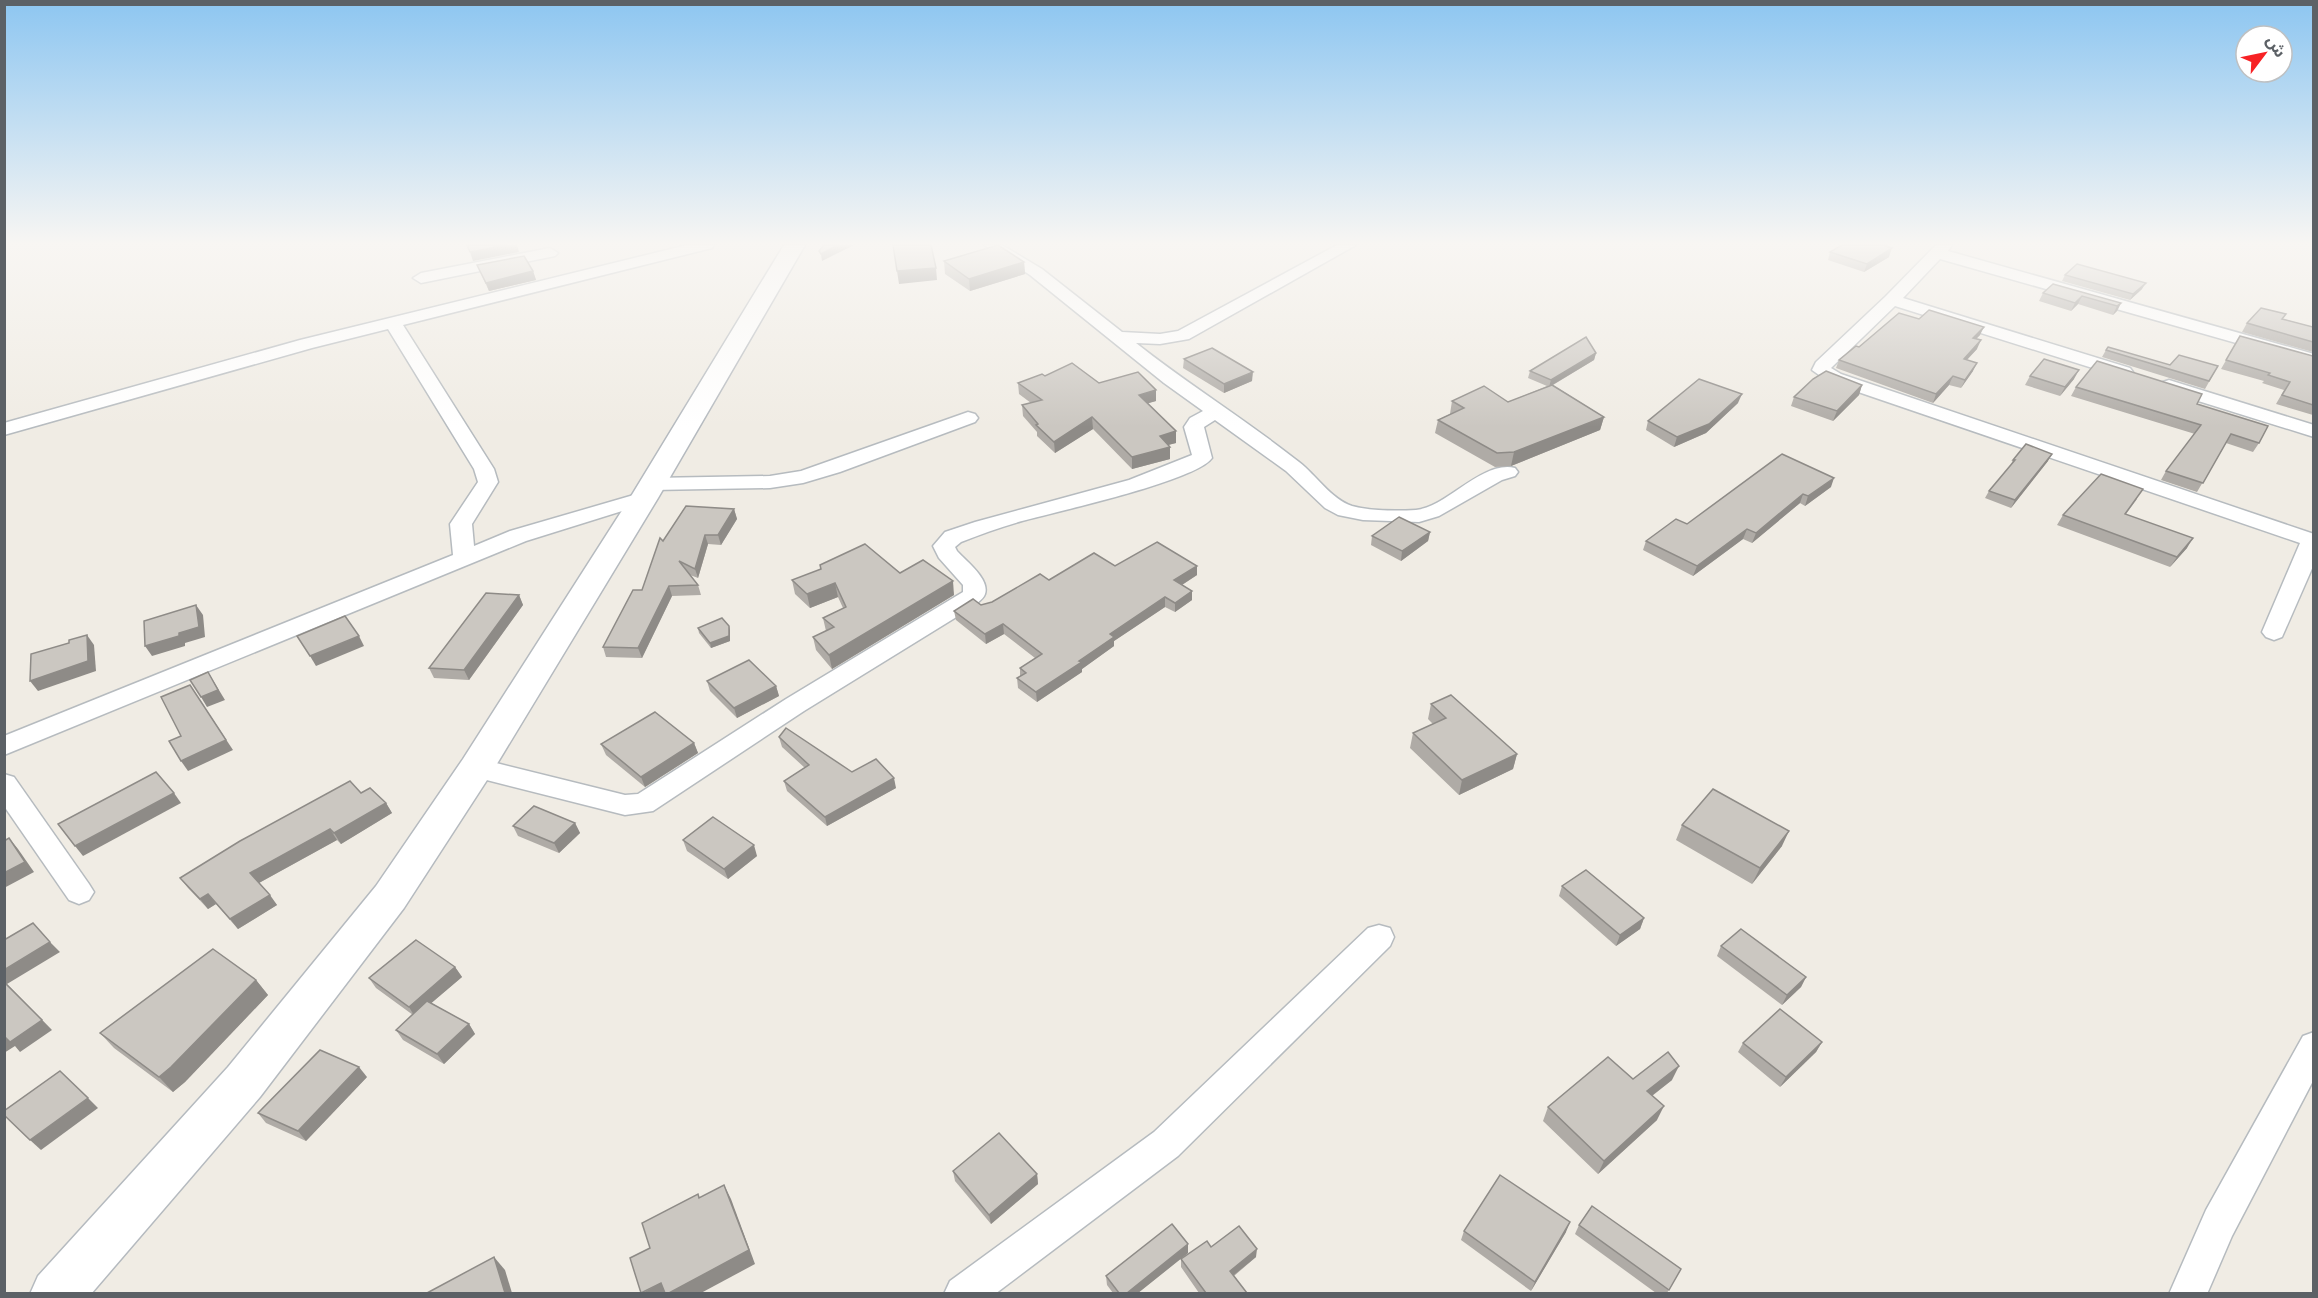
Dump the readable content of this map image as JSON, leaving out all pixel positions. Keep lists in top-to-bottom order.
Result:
{
  "north": "top right"
}
